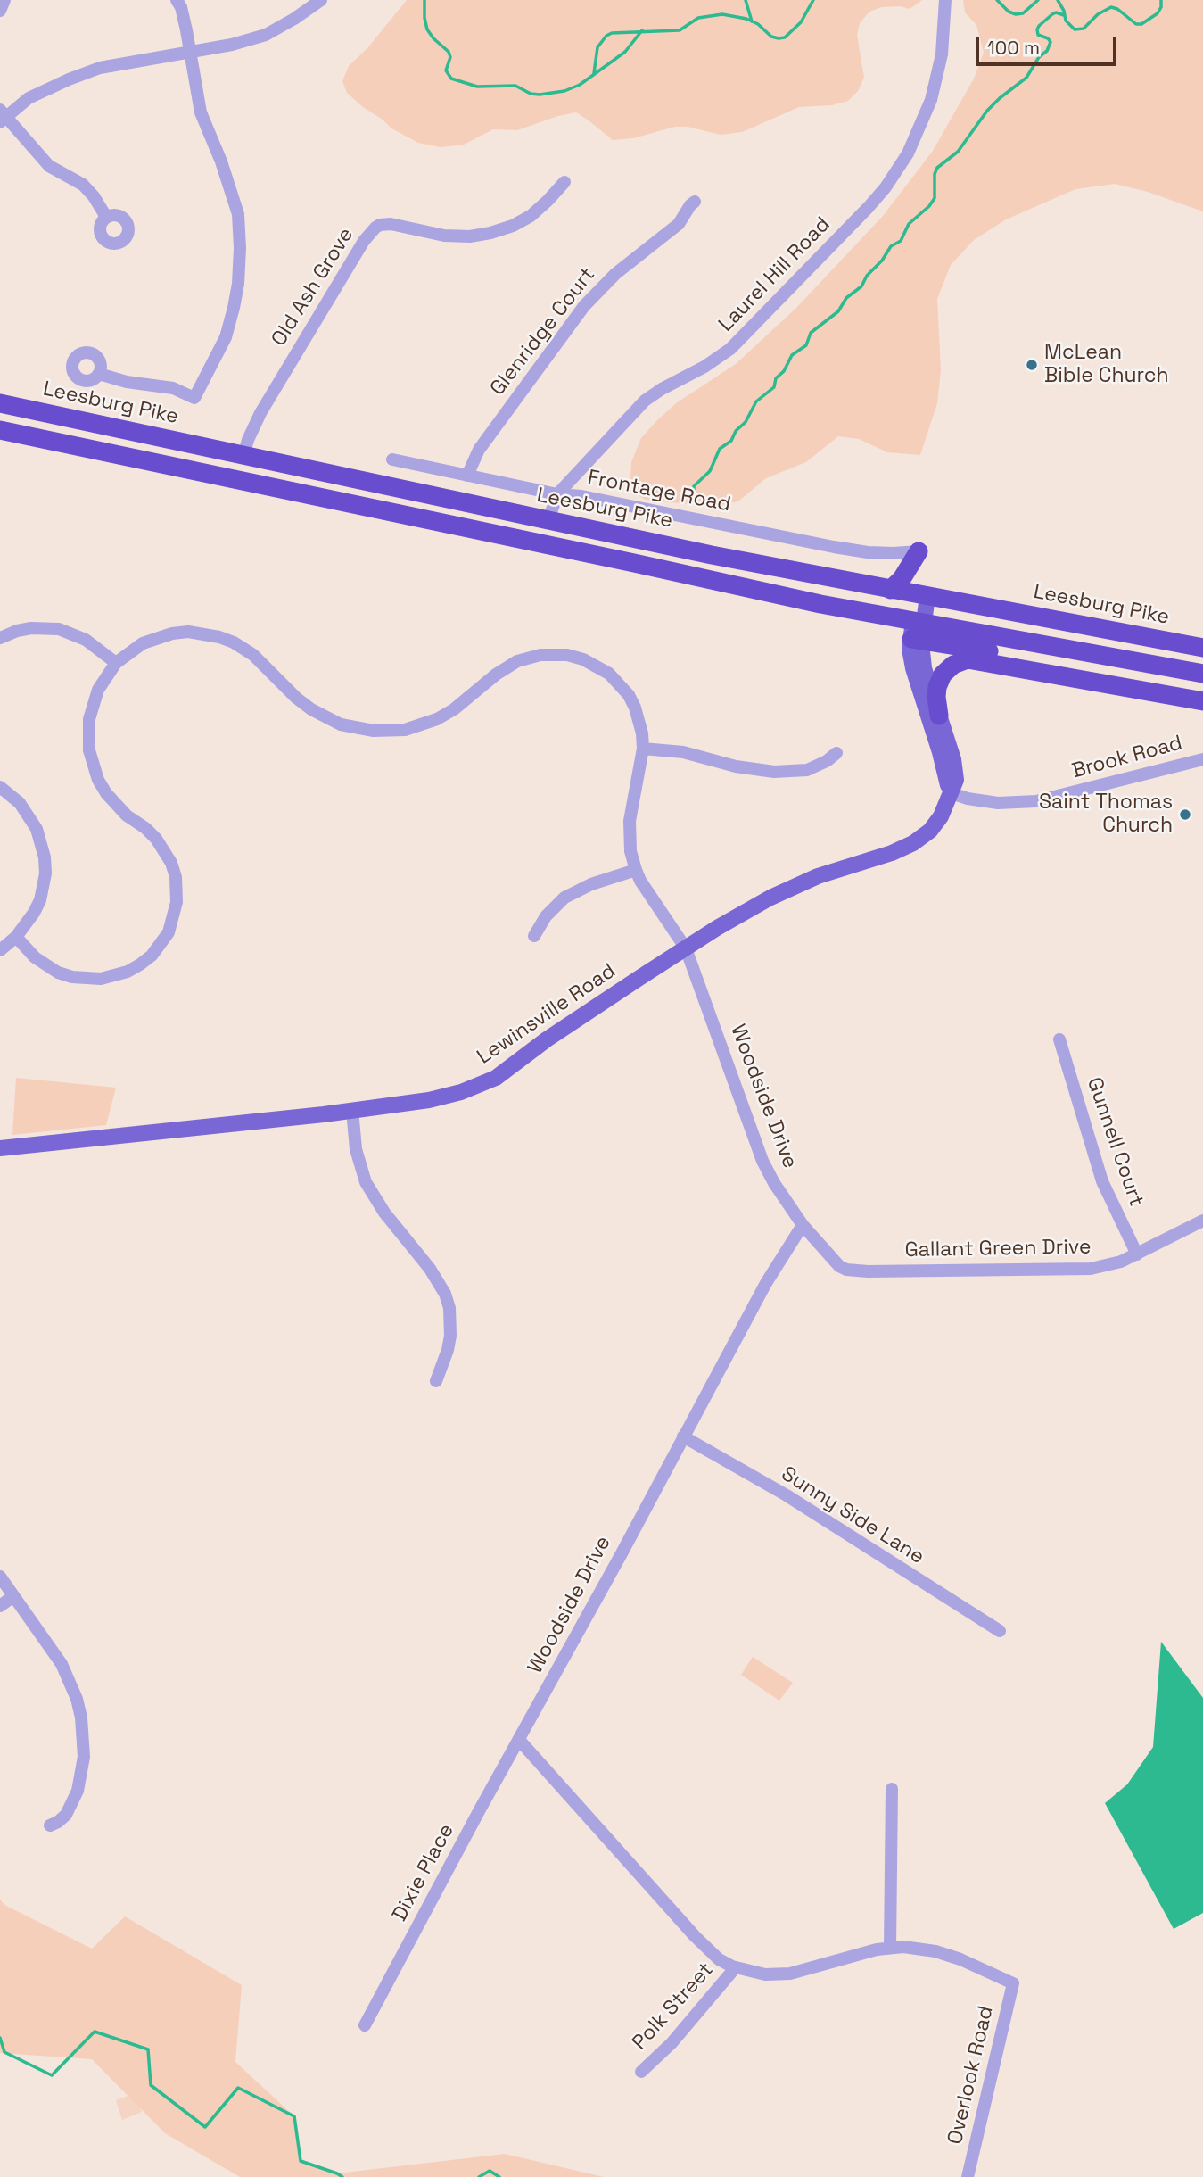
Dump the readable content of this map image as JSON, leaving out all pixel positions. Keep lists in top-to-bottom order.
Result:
{
  "streets": {
    "highway": ["Leesburg Pike"],
    "main road": ["Lewinsville Road"],
    "street": [
      "Laurel Hill Road",
      "Old Ash Grove",
      "Glenridge Court",
      "Frontage Road",
      "Brook Road",
      "Woodside Drive",
      "Gunnell Court",
      "Gallant Green Drive",
      "Sunny Side Lane",
      "Dixie Place",
      "Polk Street",
      "Overlook Road"
    ]
  },
  "crossings": [
    ["Laurel Hill Road", "Leesburg Pike"],
    ["Laurel Hill Road", "Frontage Road"],
    ["Old Ash Grove", "Leesburg Pike"],
    ["Glenridge Court", "Frontage Road"],
    ["Leesburg Pike", "Lewinsville Road"],
    ["Brook Road", "Lewinsville Road"],
    ["Lewinsville Road", "Woodside Drive"],
    ["Woodside Drive", "Gallant Green Drive"],
    ["Woodside Drive", "Sunny Side Lane"],
    ["Woodside Drive", "Dixie Place"],
    ["Gunnell Court", "Gallant Green Drive"]
  ],
  "places": ["McLean Bible Church", "Saint Thomas Church"],
  "scale_bar": "100 m"
}
